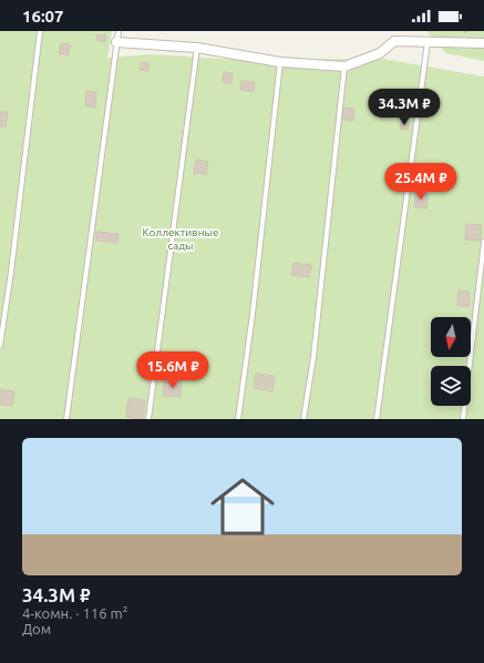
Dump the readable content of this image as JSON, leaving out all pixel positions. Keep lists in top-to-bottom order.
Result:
{
  "parks": ["Коллективные сады"],
  "north": "bottom",
  "page": {
    "status": "16:07",
    "price": ["34.3M ₽", "25.4M ₽", "15.6M ₽"],
    "list": [
      {
        "name": "34.3M ₽",
        "note": "4-комн. · 116 m² · Дом"
      }
    ]
  }
}
